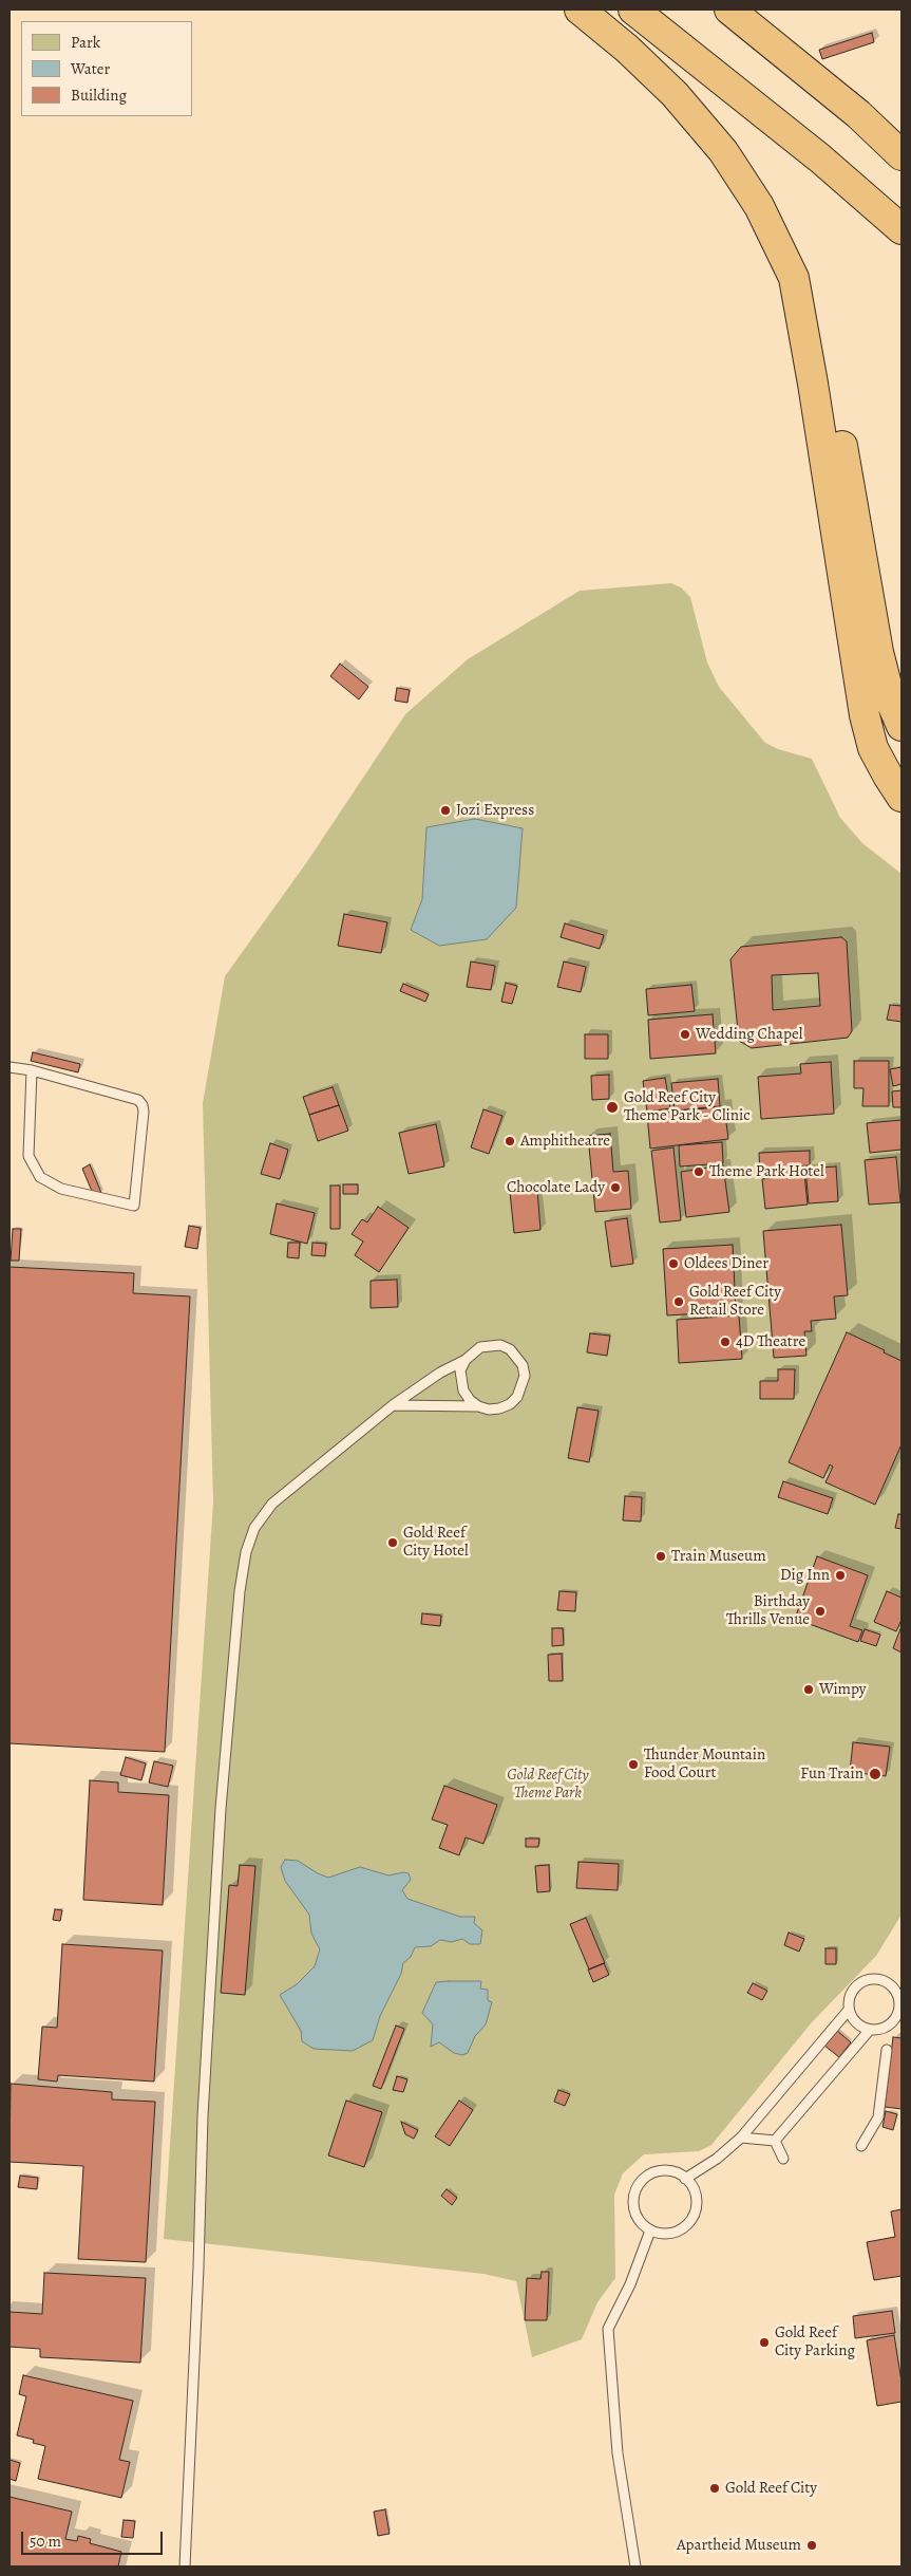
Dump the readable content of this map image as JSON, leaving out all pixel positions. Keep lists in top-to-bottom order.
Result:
{
  "parks": ["Gold Reef City Theme Park"],
  "places": [
    "Jozi Express",
    "Wedding Chapel",
    "Gold Reef City Theme Park - Clinic",
    "Amphitheatre",
    "Theme Park Hotel",
    "Chocolate Lady",
    "Oldees Diner",
    "Gold Reef City Retail Store",
    "4D Theatre",
    "Gold Reef City Hotel",
    "Train Museum",
    "Dig Inn",
    "Birthday Thrills Venue",
    "Wimpy",
    "Thunder Mountain Food Court",
    "Fun Train",
    "Gold Reef City Parking",
    "Gold Reef City",
    "Apartheid Museum"
  ],
  "legend": ["Park", "Water", "Building"],
  "scale_bar": "50 m"
}
